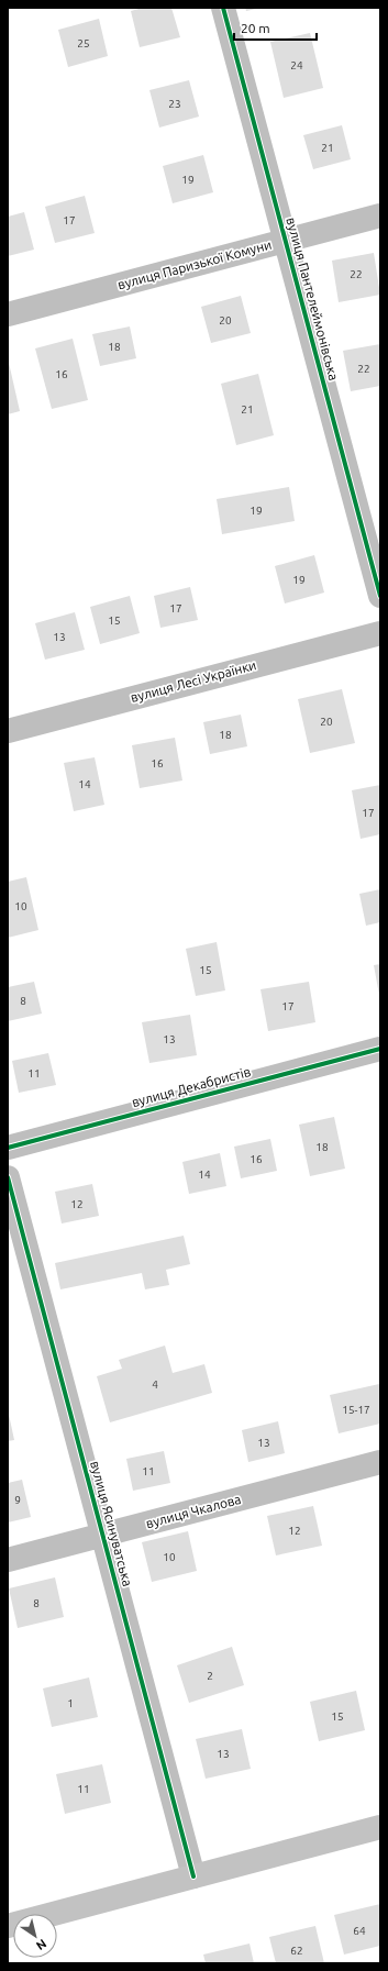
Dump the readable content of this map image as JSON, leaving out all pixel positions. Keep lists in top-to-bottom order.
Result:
{
  "streets": {
    "street": [
      "вулиця Паризької Комуни",
      "вулиця Пантелеймонівська",
      "вулиця Лесі Українки",
      "вулиця Декабристів",
      "вулиця Чкалова",
      "вулиця Ясинуватська"
    ]
  },
  "crossings": [
    ["вулиця Паризької Комуни", "вулиця Пантелеймонівська"],
    ["вулиця Чкалова", "вулиця Ясинуватська"]
  ],
  "house_numbers": [
    "25",
    "24",
    "23",
    "21",
    "19",
    "17",
    "22",
    "20",
    "18",
    "22",
    "16",
    "21",
    "19",
    "19",
    "17",
    "15",
    "13",
    "20",
    "18",
    "16",
    "14",
    "17",
    "10",
    "15",
    "8",
    "17",
    "13",
    "11",
    "18",
    "16",
    "14",
    "12",
    "4",
    "15-17",
    "13",
    "11",
    "9",
    "12",
    "10",
    "8",
    "2",
    "1",
    "15",
    "13",
    "11",
    "64",
    "62"
  ],
  "scale_bar": "20 m",
  "north": "bottom right"
}
